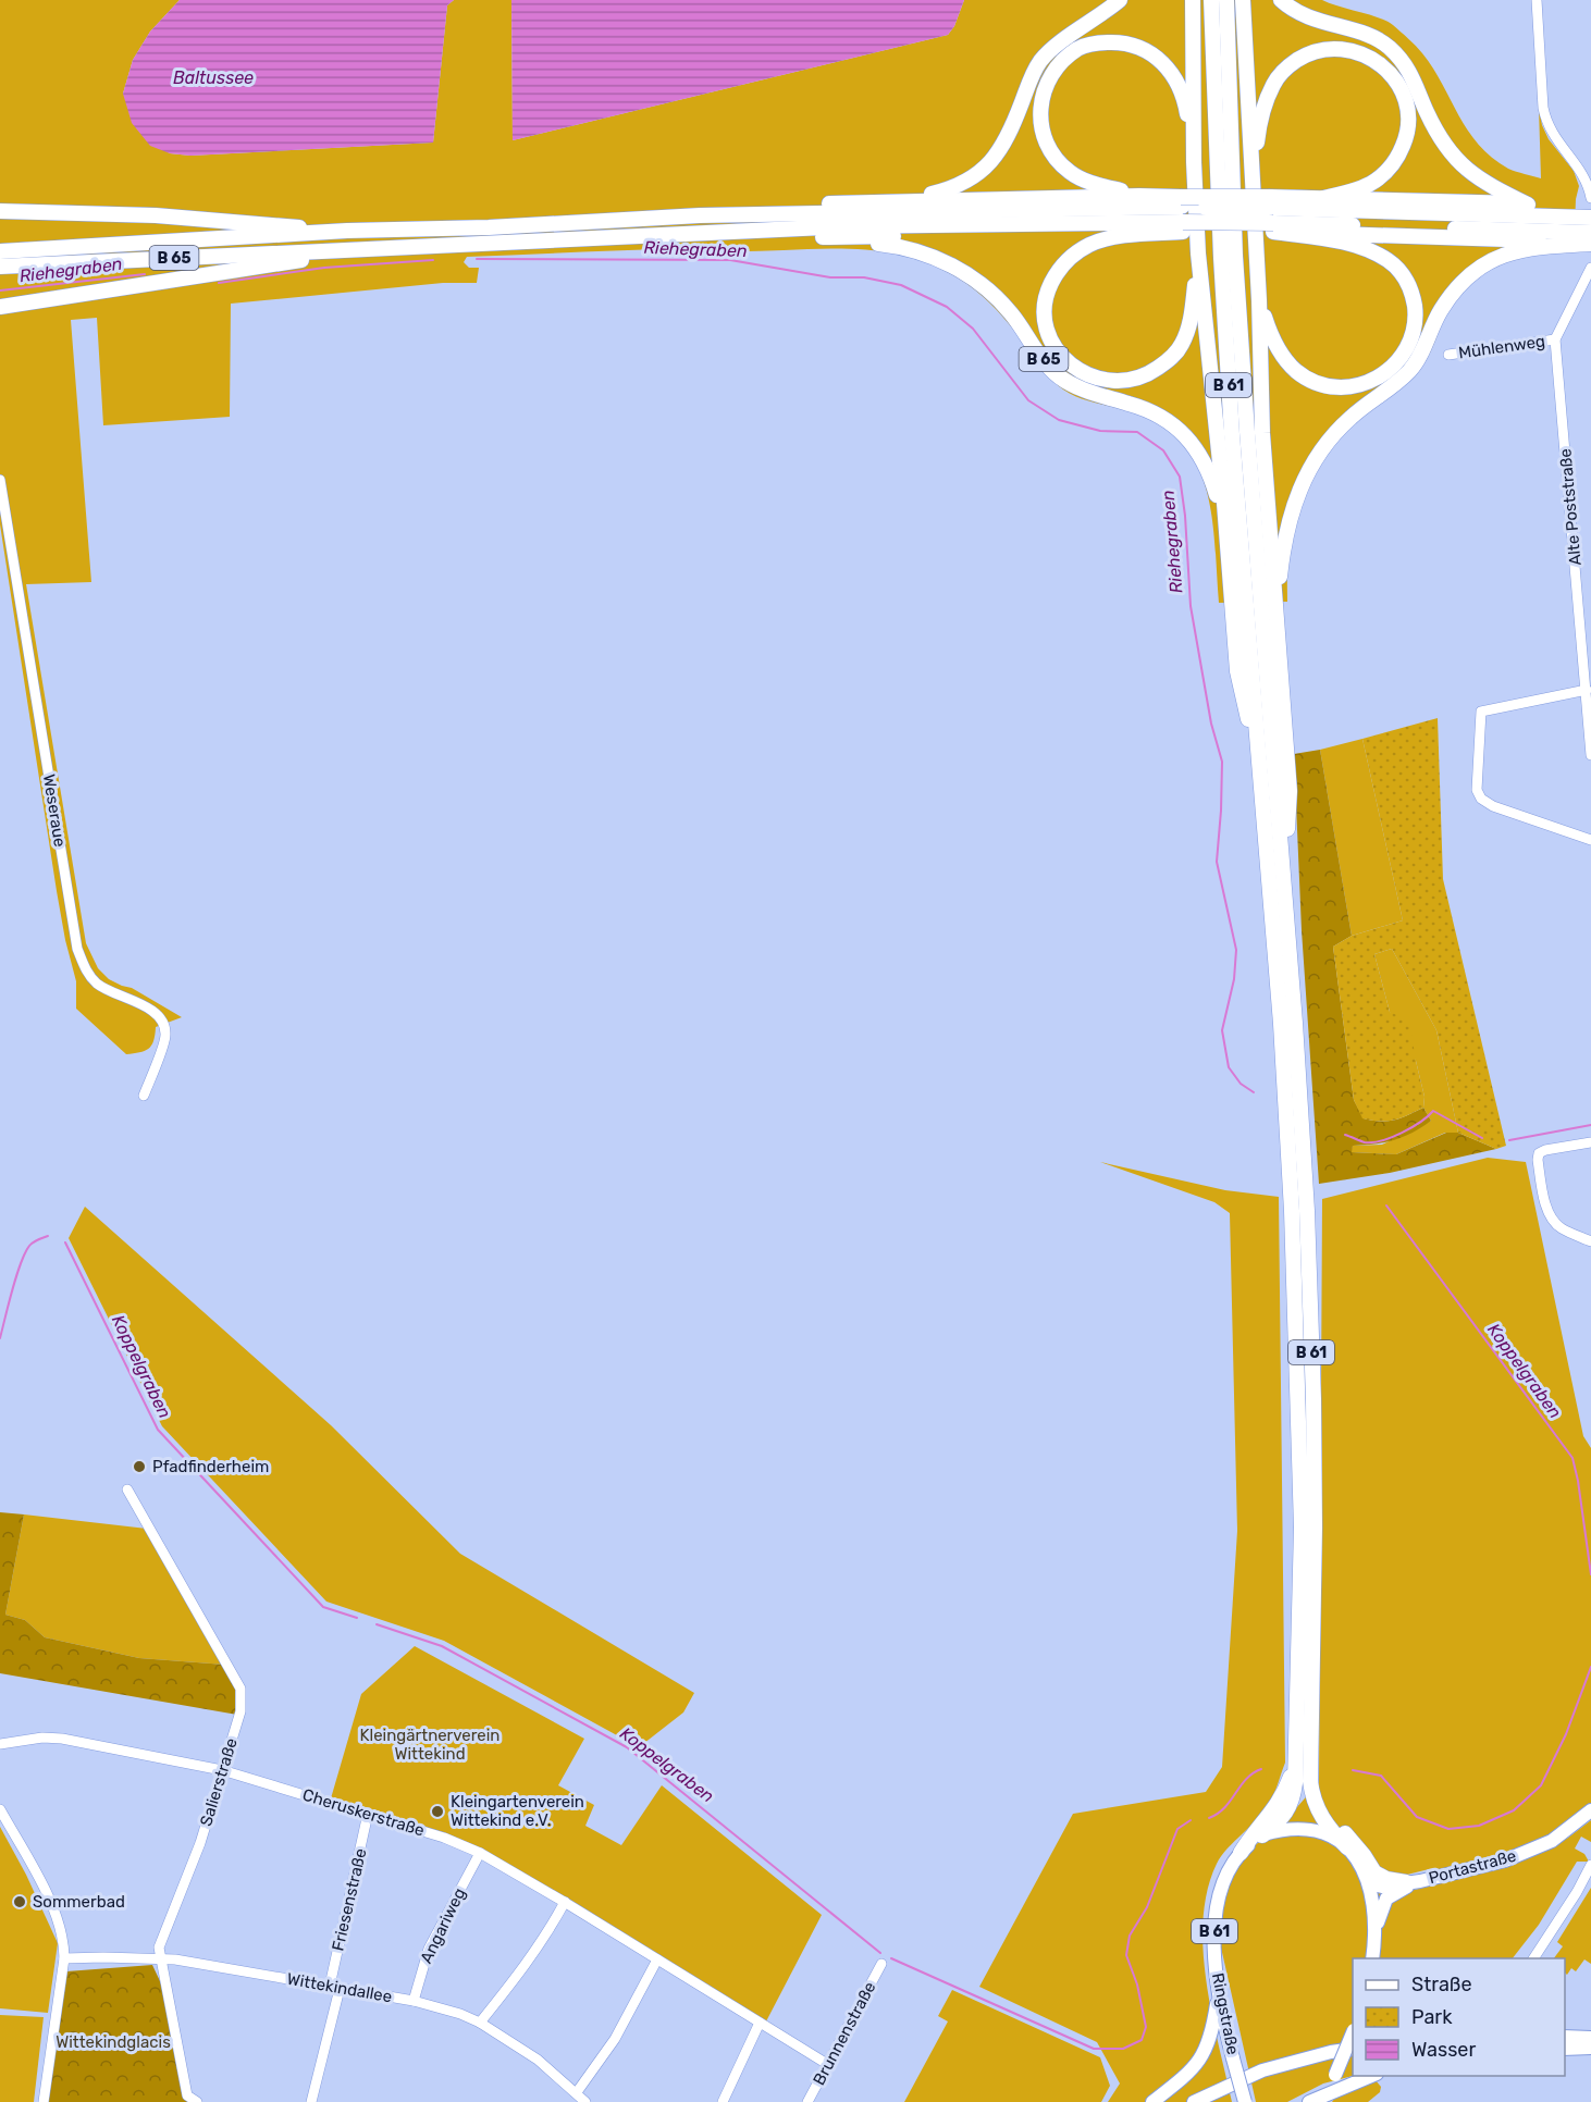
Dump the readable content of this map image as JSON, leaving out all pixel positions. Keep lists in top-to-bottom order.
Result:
{
  "streets": {
    "highway": ["B 65", "B 61"],
    "main road": ["Portastraße", "Ringstraße"],
    "street": [
      "Mühlenweg",
      "Alte Poststraße",
      "Weseraue",
      "Salierstraße",
      "Cheruskerstraße",
      "Friesenstraße",
      "Angariweg",
      "Wittekindallee",
      "Brunnenstraße"
    ]
  },
  "crossings": [
    ["B 65", "B 61"],
    ["Mühlenweg", "Alte Poststraße"],
    ["B 61", "Portastraße"],
    ["B 61", "Ringstraße"],
    ["Salierstraße", "Cheruskerstraße"],
    ["Salierstraße", "Wittekindallee"],
    ["Cheruskerstraße", "Friesenstraße"],
    ["Cheruskerstraße", "Angariweg"],
    ["Cheruskerstraße", "Brunnenstraße"],
    ["Friesenstraße", "Wittekindallee"],
    ["Angariweg", "Wittekindallee"]
  ],
  "water": ["Baltussee", "Riehegraben", "Koppelgraben"],
  "parks": ["Kleingärtnerverein Wittekind", "Wittekindglacis"],
  "places": ["Pfadfinderheim", "Kleingartenverein Wittekind e.V.", "Sommerbad"],
  "legend": ["Straße", "Park", "Wasser"]
}
